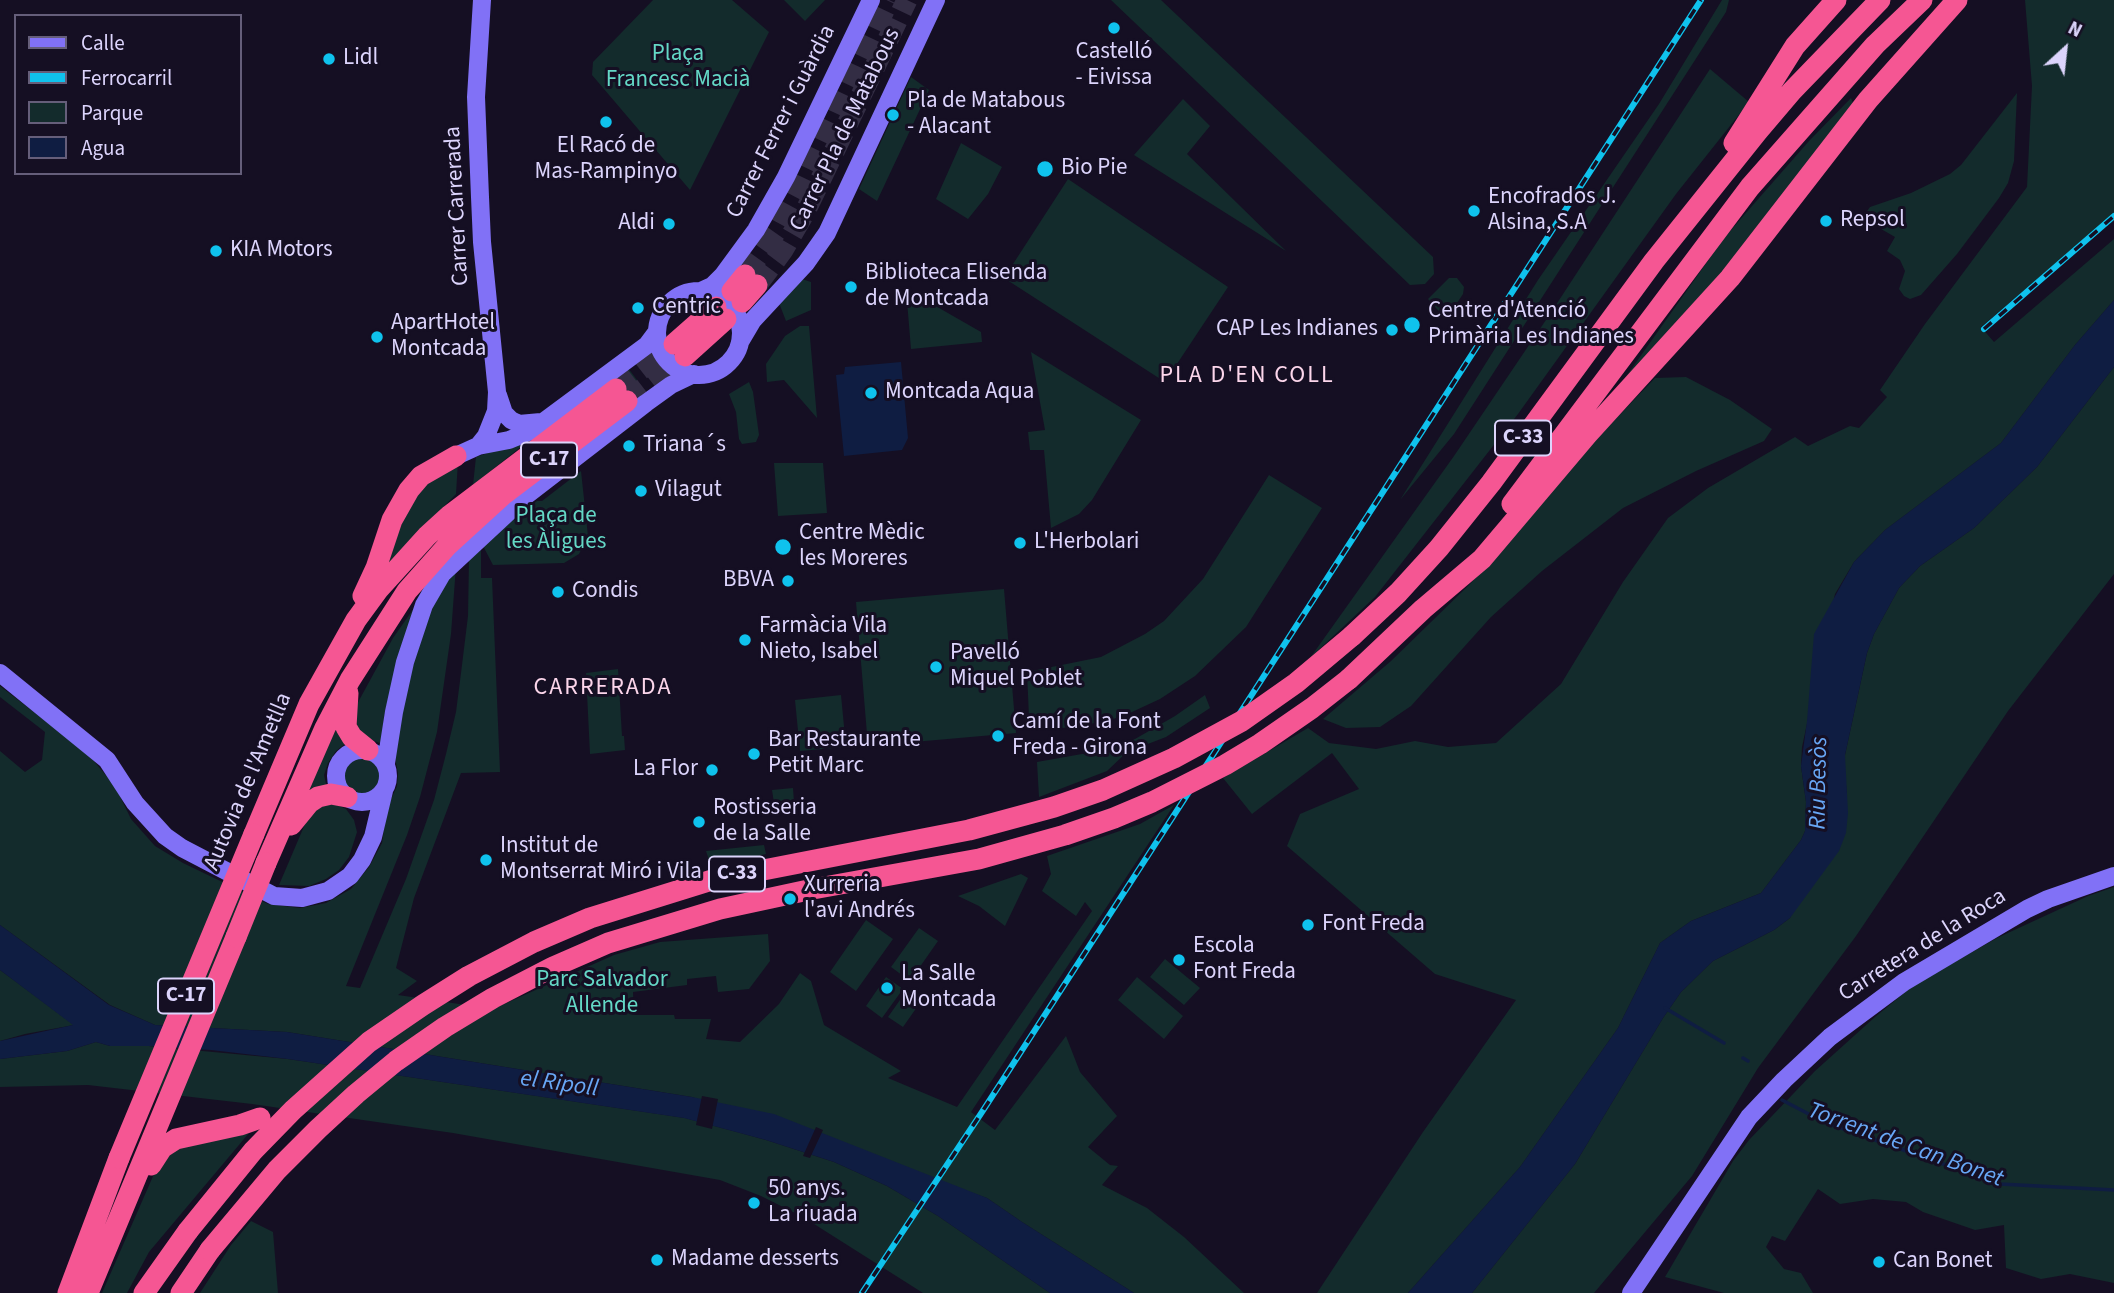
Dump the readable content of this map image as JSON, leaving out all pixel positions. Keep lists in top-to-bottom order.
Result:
{
  "streets": {
    "highway": ["C-33", "C-17", "Autovia de l'Ametlla"],
    "main road": [
      "Carrer Ferrer i Guàrdia",
      "Carrer Pla de Matabous",
      "Carrer Carrerada",
      "Carretera de la Roca"
    ]
  },
  "crossings": [
    ["Carrer Ferrer i Guàrdia", "Carrer Pla de Matabous"],
    ["C-17", "Autovia de l'Ametlla"]
  ],
  "districts": ["PLA D'EN COLL", "CARRERADA"],
  "water": ["Riu Besòs", "el Ripoll", "Torrent de Can Bonet"],
  "parks": ["Plaça Francesc Macià", "Plaça de les Àligues", "Parc Salvador Allende"],
  "places": [
    "Castelló - Eivissa",
    "Lidl",
    "Pla de Matabous - Alacant",
    "El Racó de Mas-Rampinyo",
    "Bio Pie",
    "Encofrados J. Alsina, S.A",
    "Repsol",
    "Aldi",
    "KIA Motors",
    "Biblioteca Elisenda de Montcada",
    "Centric",
    "Centre d'Atenció Primària Les Indianes",
    "CAP Les Indianes",
    "ApartHotel Montcada",
    "Montcada Aqua",
    "Triana´s",
    "Vilagut",
    "L'Herbolari",
    "Centre Mèdic les Moreres",
    "BBVA",
    "Condis",
    "Farmàcia Vila Nieto, Isabel",
    "Pavelló Miquel Poblet",
    "Camí de la Font Freda - Girona",
    "Bar Restaurante Petit Marc",
    "La Flor",
    "Rostisseria de la Salle",
    "Institut de Montserrat Miró i Vila",
    "Xurreria l'avi Andrés",
    "Font Freda",
    "Escola Font Freda",
    "La Salle Montcada",
    "50 anys. La riuada",
    "Madame desserts",
    "Can Bonet"
  ],
  "legend": [
    "Calle",
    "Ferrocarril",
    "Parque",
    "Agua"
  ],
  "north": "top right"
}
